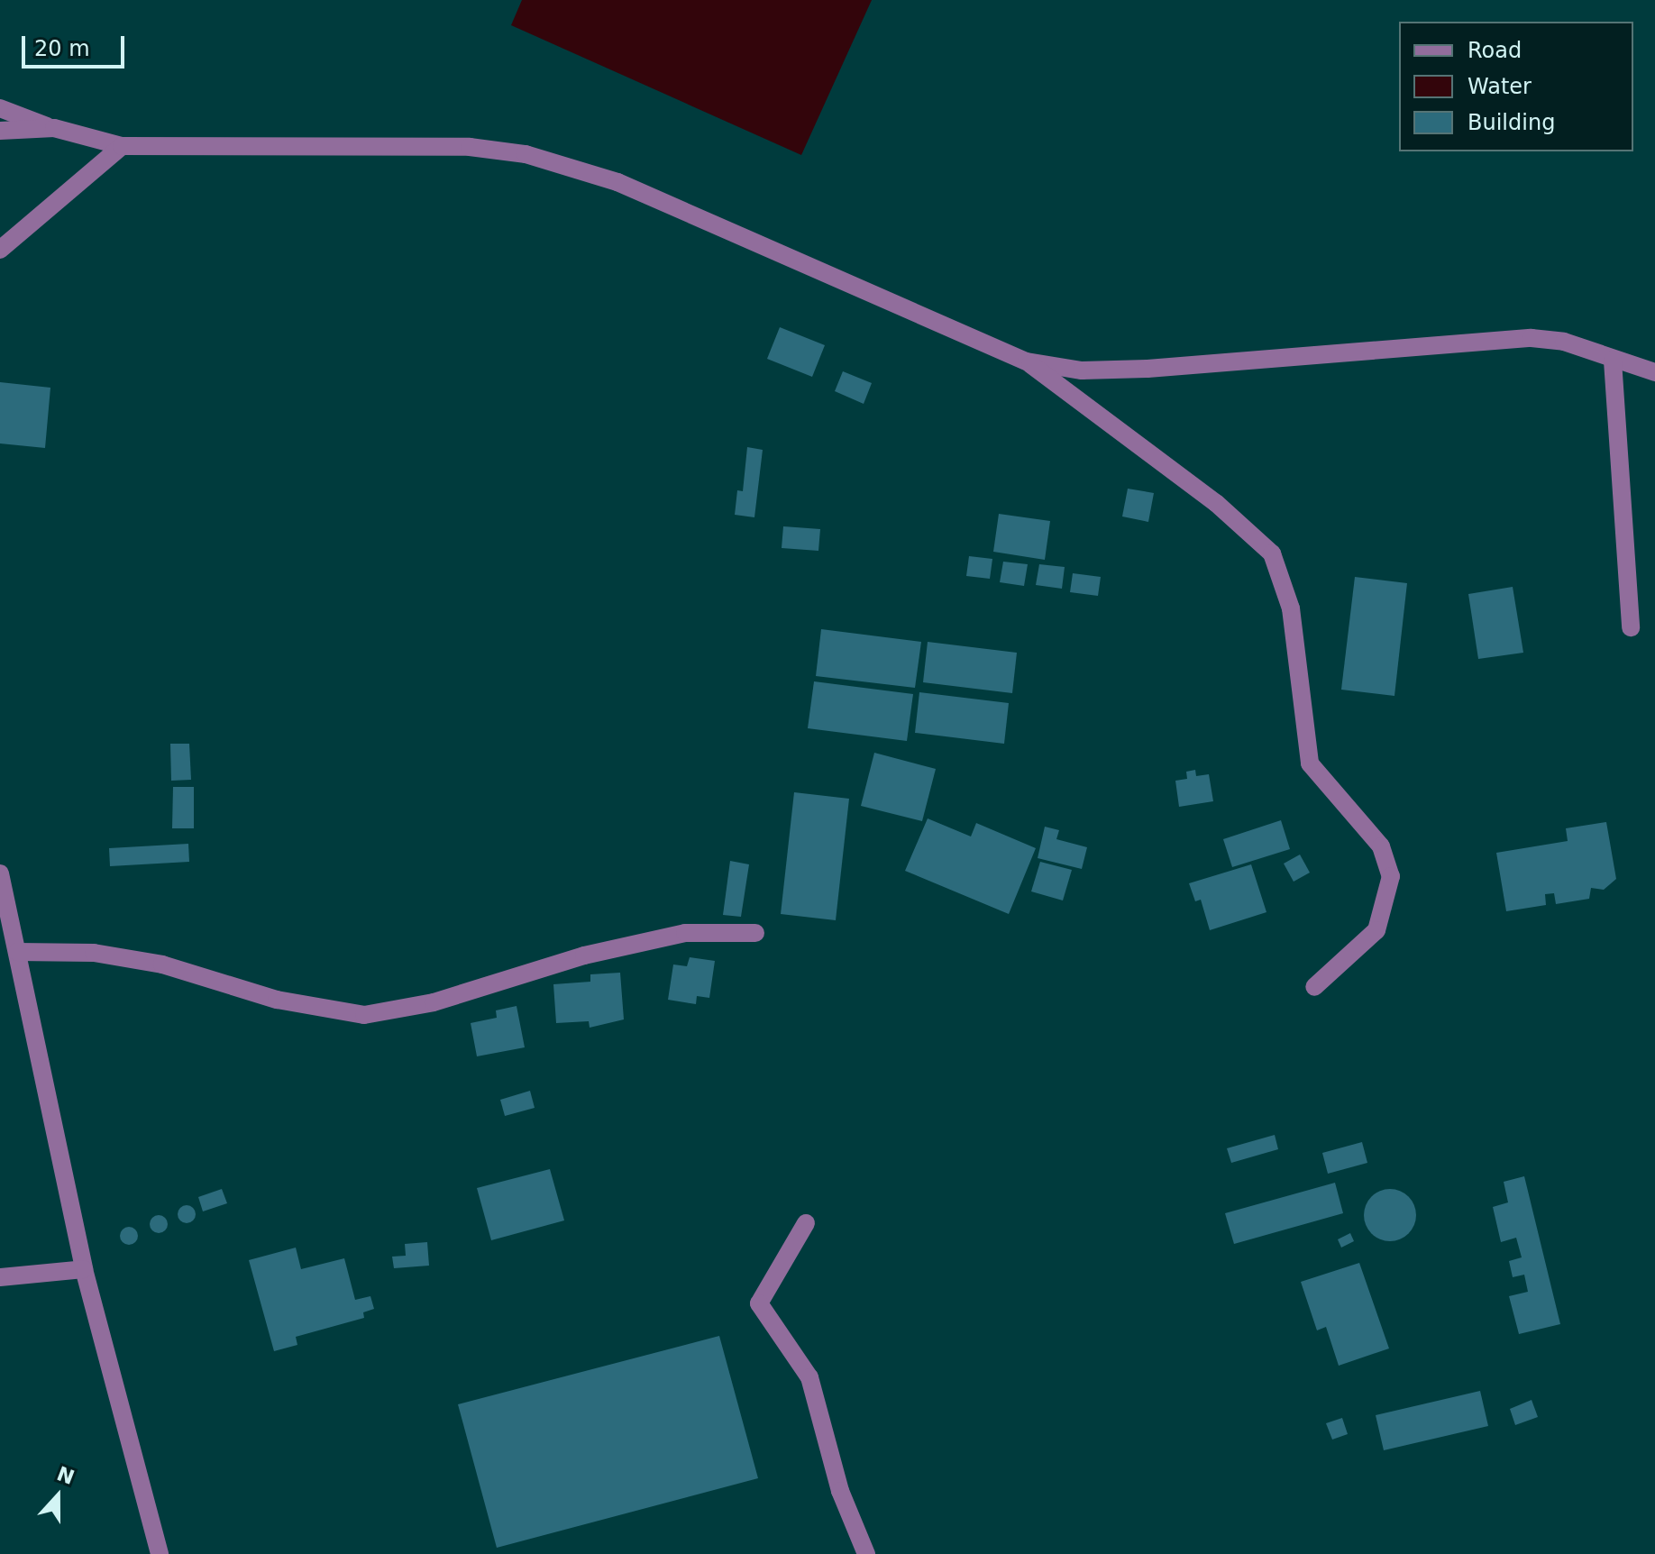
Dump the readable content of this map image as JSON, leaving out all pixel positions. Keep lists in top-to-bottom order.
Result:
{
  "legend": ["Road", "Water", "Building"],
  "scale_bar": "20 m",
  "north": "top"
}
